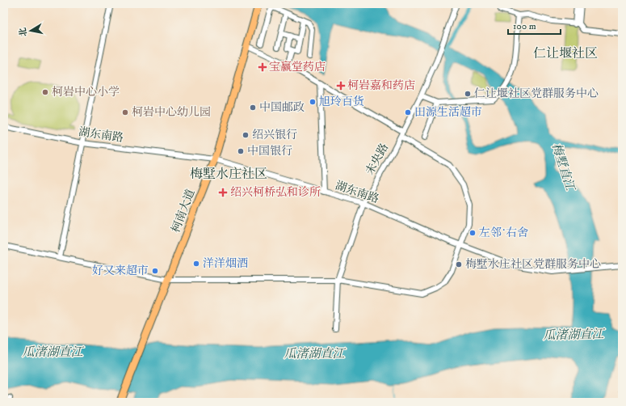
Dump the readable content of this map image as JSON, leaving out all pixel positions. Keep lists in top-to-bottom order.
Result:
{
  "streets": {
    "main road": ["柯南大道"],
    "street": ["湖东南路", "未央路"]
  },
  "crossings": [
    ["湖东南路", "未央路"],
    ["湖东南路", "柯南大道"]
  ],
  "districts": ["仁让堰社区", "梅墅水庄社区"],
  "water": ["梅墅直江", "瓜渚湖直江"],
  "places": {
    "health": ["宝赢堂药店", "柯岩嘉和药店", "绍兴柯桥弘和诊所"],
    "other": [
      "柯岩中心小学",
      "仁让堰社区党群服务中心",
      "旭玲百货",
      "中国邮政",
      "柯岩中心幼儿园",
      "田源生活超市",
      "绍兴银行",
      "中国银行",
      "左邻˙右舍",
      "洋洋烟酒",
      "梅墅水庄社区党群服务中心",
      "好又来超市"
    ]
  },
  "scale_bar": "100 m",
  "north": "left"
}
